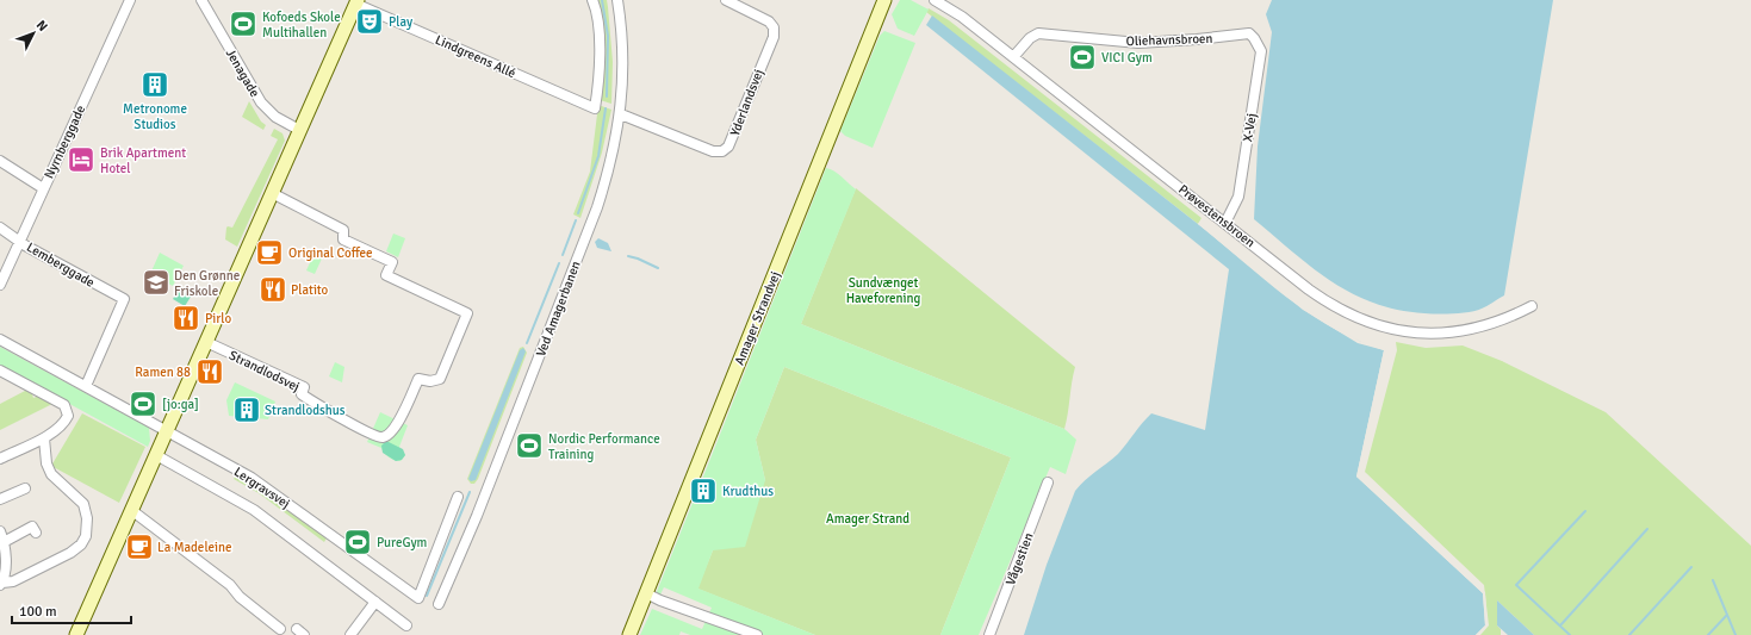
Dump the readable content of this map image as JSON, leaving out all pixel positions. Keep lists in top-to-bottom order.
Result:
{
  "streets": {
    "street": [
      "Oliehavnsbroen",
      "Lindgreens Allé",
      "Jenagade",
      "Yderlandsvej",
      "X-Vej",
      "Nyrnberggade",
      "Prøvestensbroen",
      "Lemberggade",
      "Ved Amagerbanen",
      "Amager Strandvej",
      "Strandlodsvej",
      "Lergravsvej",
      "Vågestien"
    ]
  },
  "crossings": [
    ["Oliehavnsbroen", "X-Vej"],
    ["Oliehavnsbroen", "Prøvestensbroen"],
    ["Yderlandsvej", "Ved Amagerbanen"],
    ["X-Vej", "Prøvestensbroen"],
    ["Nyrnberggade", "Lemberggade"],
    ["Lemberggade", "Lergravsvej"]
  ],
  "parks": ["Sundvænget Haveforening", "Amager Strand"],
  "places": {
    "theatre": ["Play"],
    "sports": [
      "Kofoeds Skole Multihallen",
      "VICI Gym",
      "[jo:ga]",
      "Nordic Performance Training",
      "PureGym"
    ],
    "building": ["Metronome Studios", "Strandlodshus", "Krudthus"],
    "hotel": ["Brik Apartment Hotel"],
    "cafe": ["Original Coffee", "La Madeleine"],
    "school or university": ["Den Grønne Friskole"],
    "restaurant": ["Platito", "Pirlo", "Ramen 88"]
  },
  "scale_bar": "100 m",
  "north": "top right"
}
